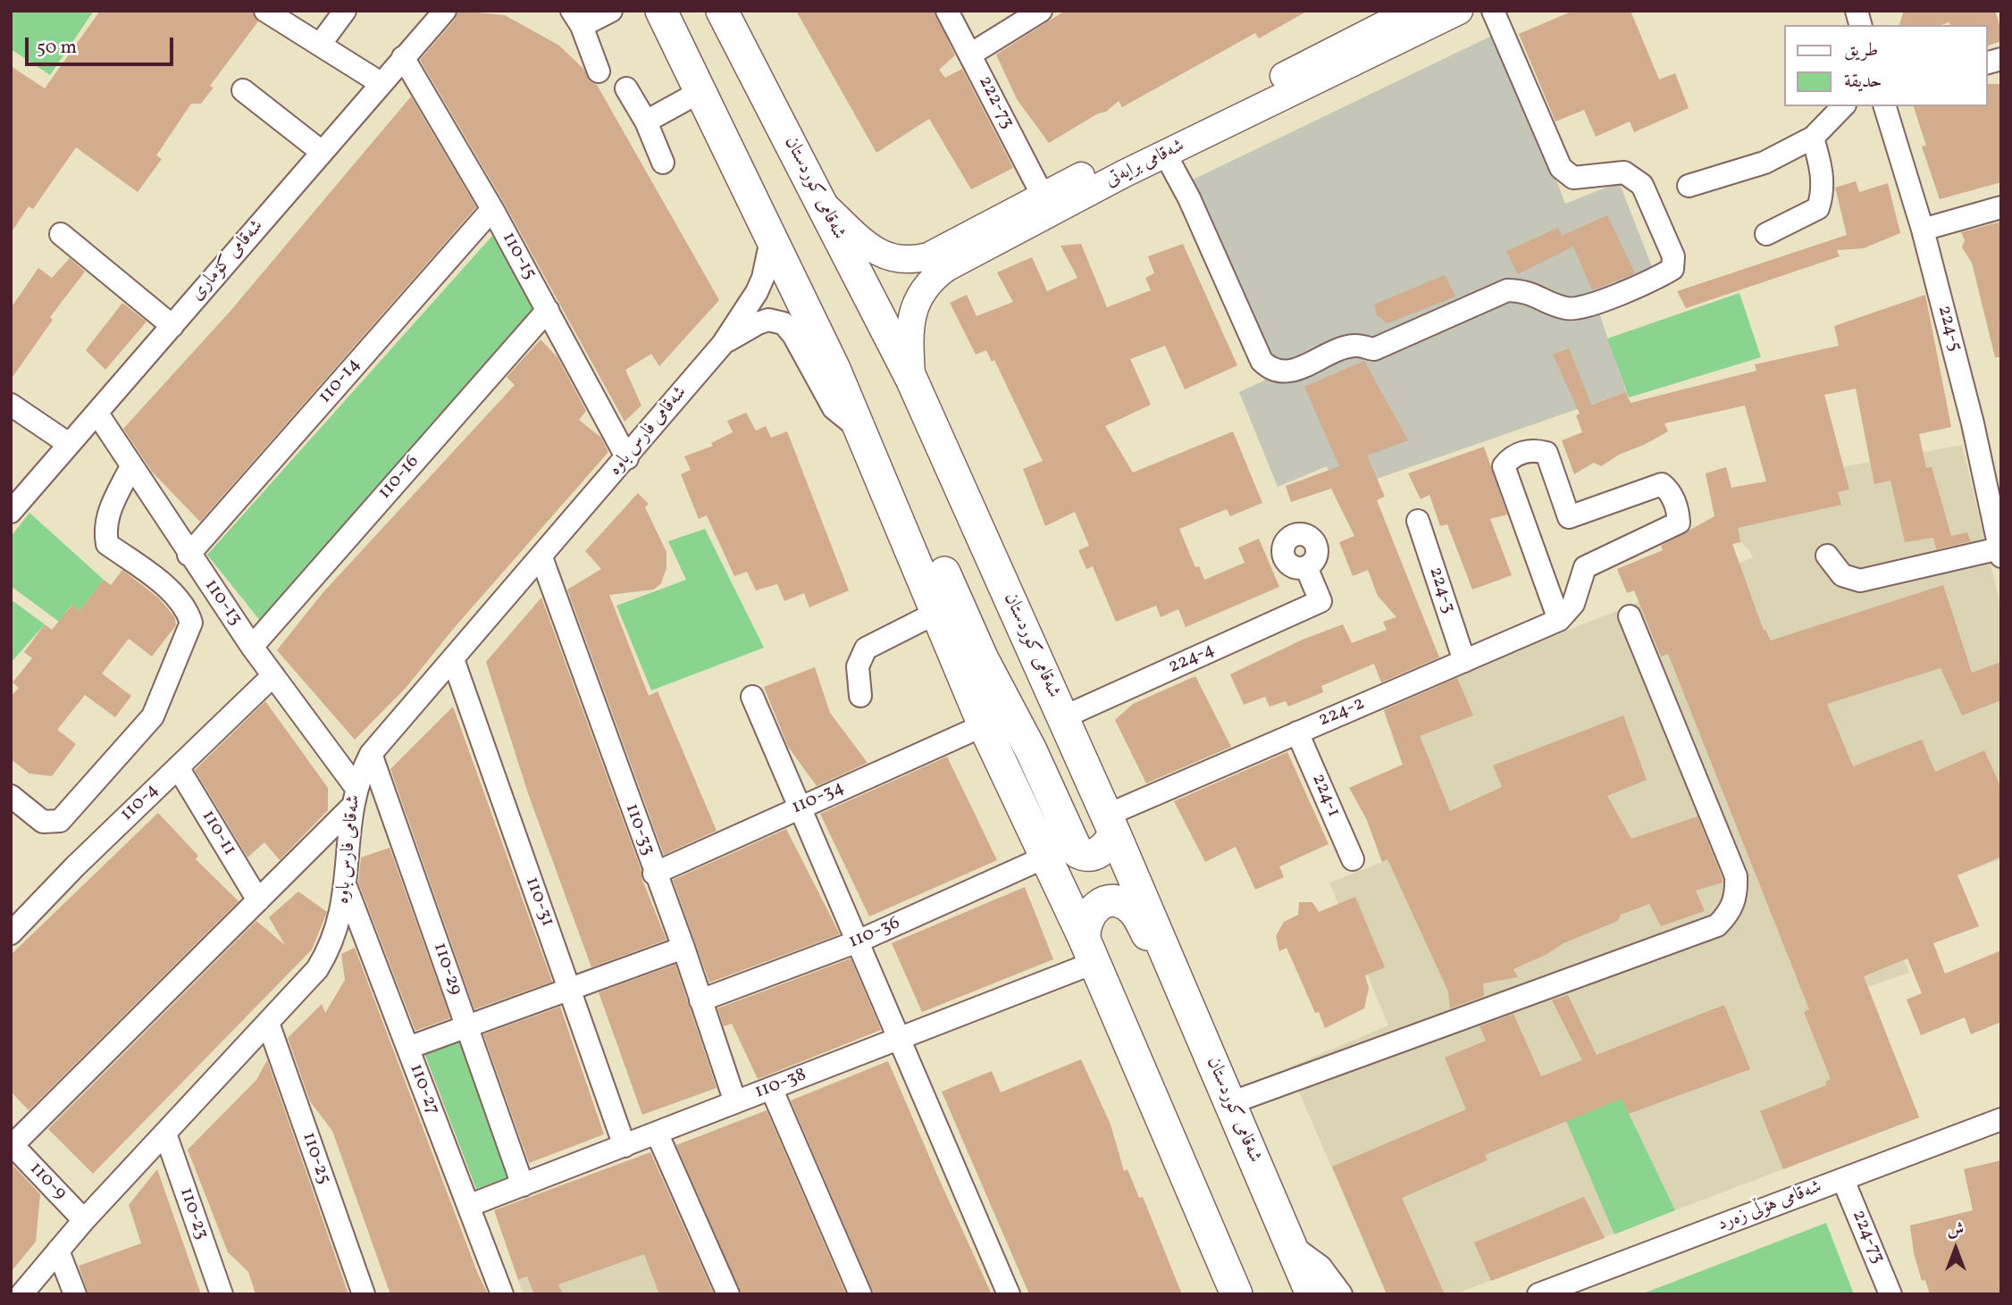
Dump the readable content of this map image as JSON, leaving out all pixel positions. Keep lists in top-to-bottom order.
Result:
{
  "streets": {
    "highway": ["شەقامی کوردستان"],
    "main road": ["شەقامی برایەتی"],
    "street": [
      "222-73",
      "110-15",
      "شەقامی کۆماری",
      "224-5",
      "110-14",
      "شەقامی فارس باوە",
      "110-16",
      "224-3",
      "110-13",
      "224-4",
      "224-2",
      "224-1",
      "110-34",
      "110-4",
      "110-33",
      "110-11",
      "110-31",
      "110-36",
      "110-29",
      "110-38",
      "110-27",
      "110-25",
      "110-9",
      "شەقامی هۆڵی زەرد",
      "110-23",
      "224-73"
    ]
  },
  "crossings": [
    ["222-73", "شەقامی برایەتی"],
    ["شەقامی برایەتی", "شەقامی کوردستان"],
    ["شەقامی کوردستان", "224-4"],
    ["شەقامی کوردستان", "224-2"],
    ["110-15", "شەقامی کۆماری"],
    ["110-15", "110-14"],
    ["110-15", "شەقامی فارس باوە"],
    ["110-15", "110-16"],
    ["شەقامی کۆماری", "110-13"],
    ["110-14", "110-13"],
    ["شەقامی فارس باوە", "110-13"],
    ["شەقامی فارس باوە", "110-33"],
    ["شەقامی فارس باوە", "110-31"],
    ["شەقامی فارس باوە", "110-29"],
    ["شەقامی فارس باوە", "110-27"],
    ["شەقامی فارس باوە", "110-25"],
    ["شەقامی فارس باوە", "110-9"],
    ["شەقامی فارس باوە", "110-23"],
    ["110-16", "110-13"],
    ["224-3", "224-2"],
    ["110-13", "110-4"],
    ["224-2", "224-1"],
    ["110-34", "110-33"],
    ["110-4", "110-11"],
    ["110-33", "110-36"],
    ["110-33", "110-38"],
    ["110-31", "110-38"],
    ["110-29", "110-38"],
    ["110-38", "110-27"],
    ["شەقامی هۆڵی زەرد", "224-73"]
  ],
  "legend": ["طريق", "حديقة"],
  "scale_bar": "50 m",
  "north": "top"
}
